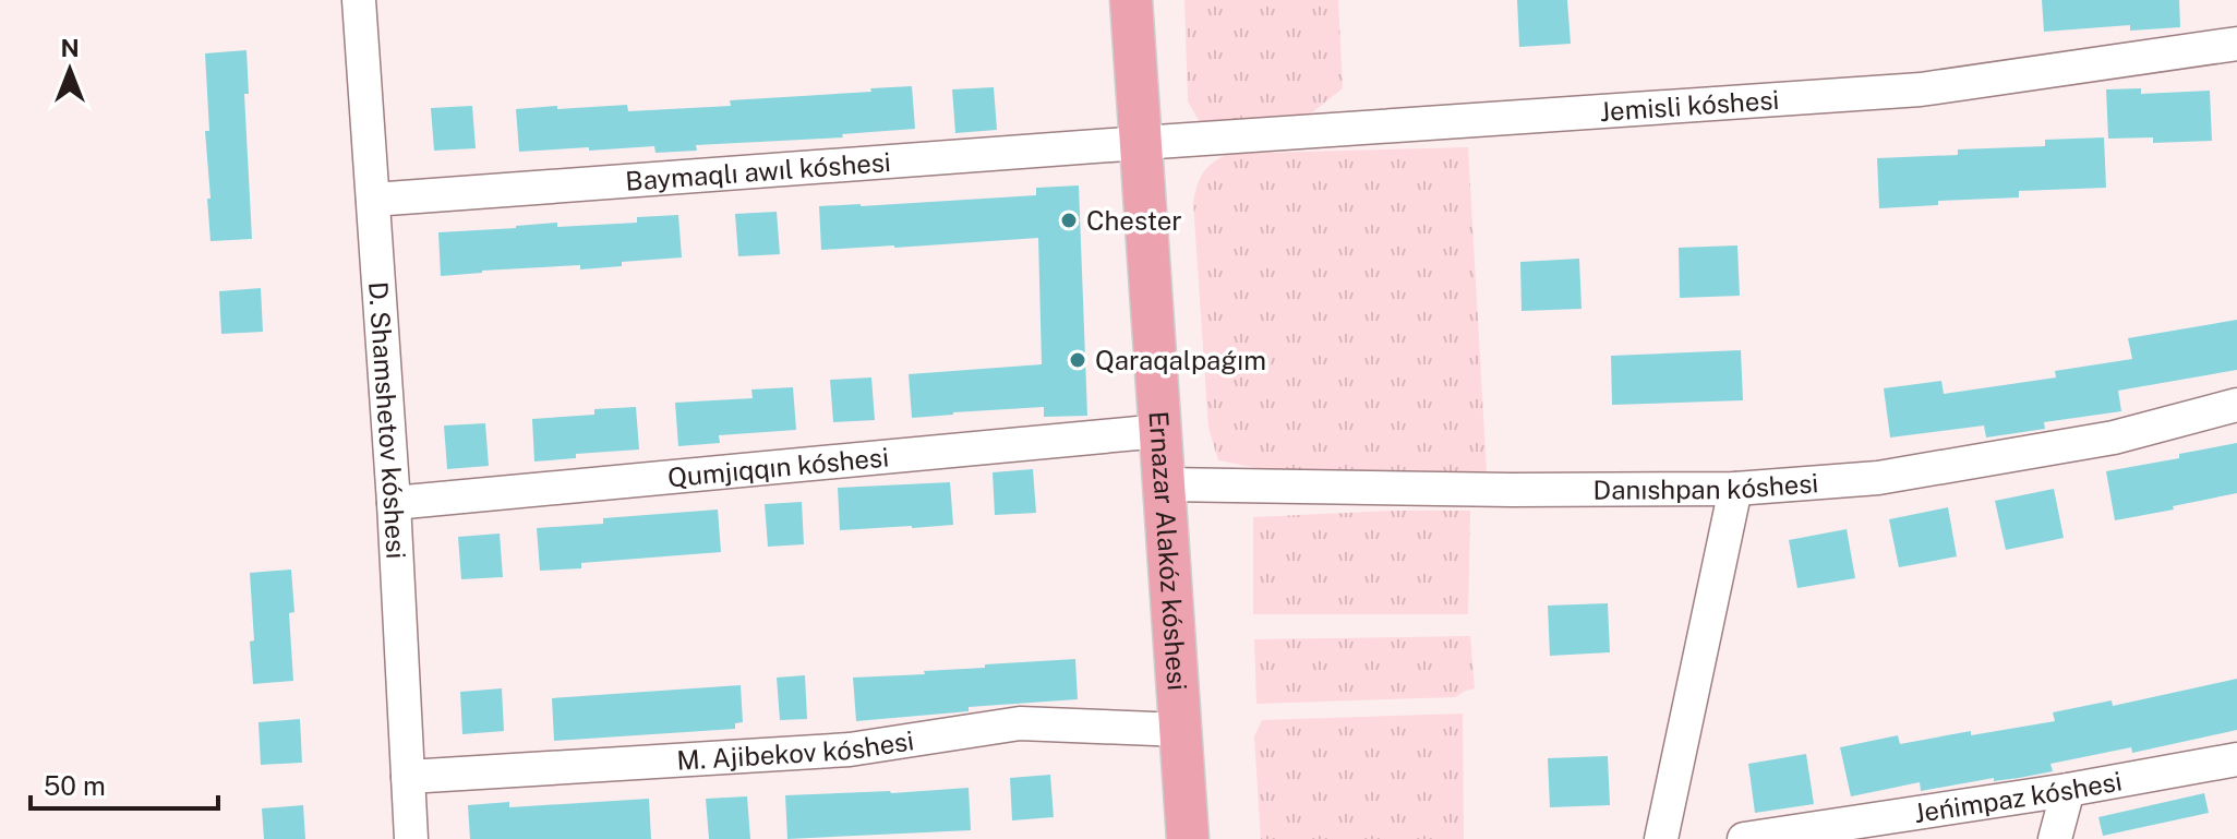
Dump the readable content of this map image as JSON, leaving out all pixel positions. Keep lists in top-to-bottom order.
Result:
{
  "streets": {
    "main road": ["Ernazar Alakóz kóshesi"],
    "street": [
      "Jemisli kóshesi",
      "Baymaqlı awıl kóshesi",
      "D. Shamshetov kóshesi",
      "Qumjıqqın kóshesi",
      "Danıshpan kóshesi",
      "M. Ajibekov kóshesi",
      "Jeńimpaz kóshesi"
    ]
  },
  "crossings": [
    ["Jemisli kóshesi", "Baymaqlı awıl kóshesi"],
    ["Jemisli kóshesi", "Ernazar Alakóz kóshesi"],
    ["Baymaqlı awıl kóshesi", "D. Shamshetov kóshesi"],
    ["Baymaqlı awıl kóshesi", "Ernazar Alakóz kóshesi"],
    ["D. Shamshetov kóshesi", "Qumjıqqın kóshesi"],
    ["D. Shamshetov kóshesi", "M. Ajibekov kóshesi"],
    ["Qumjıqqın kóshesi", "Ernazar Alakóz kóshesi"],
    ["Danıshpan kóshesi", "Ernazar Alakóz kóshesi"],
    ["Ernazar Alakóz kóshesi", "M. Ajibekov kóshesi"]
  ],
  "places": ["Chester", "Qaraqalpaǵım"],
  "scale_bar": "50 m",
  "north": "top"
}
